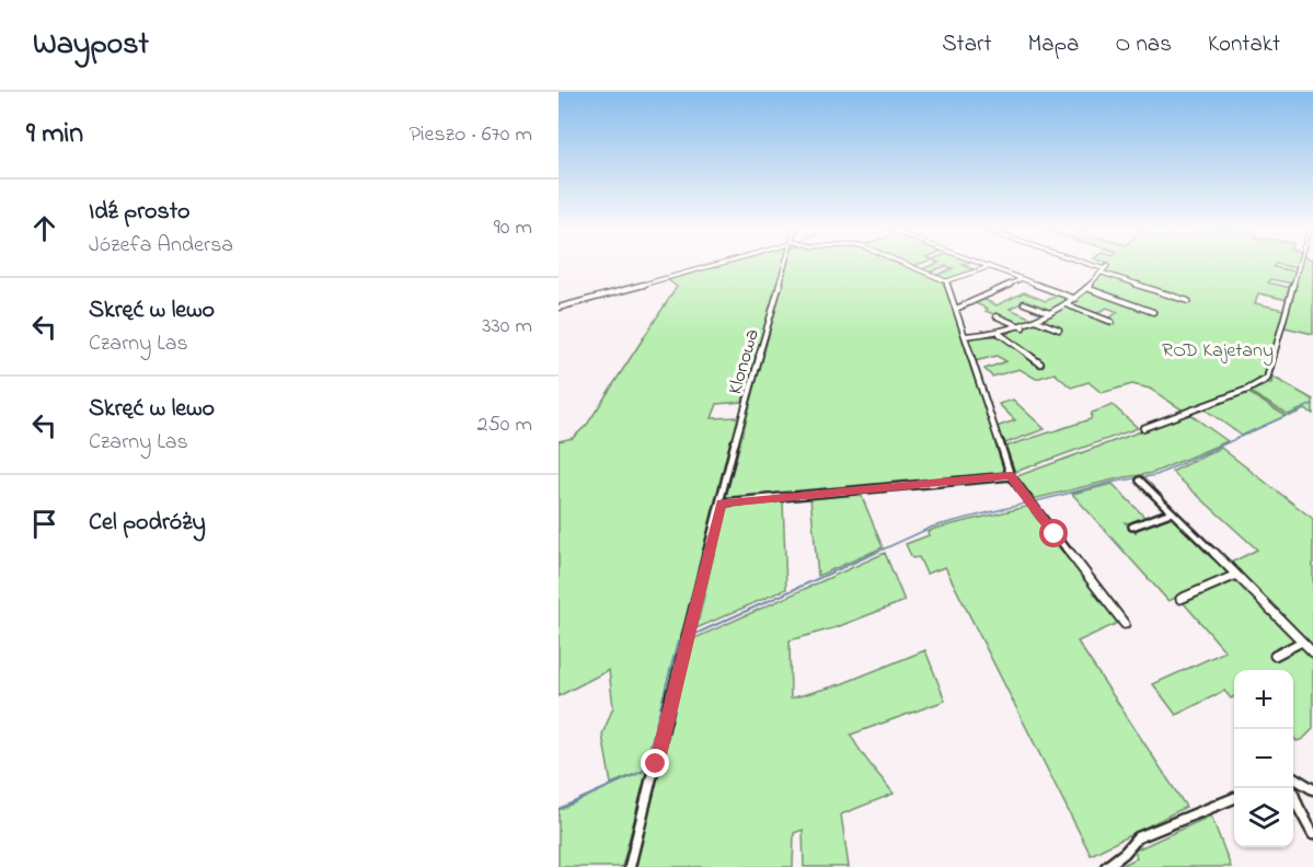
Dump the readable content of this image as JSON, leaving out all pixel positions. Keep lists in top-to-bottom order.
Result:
{
  "streets": {
    "street": ["Klonowa"]
  },
  "parks": ["ROD Kajetany"],
  "page": {
    "header": "Waypost",
    "nav": [
      "Start",
      "Mapa",
      "O nas",
      "Kontakt"
    ],
    "heading": ["9 min", "Pieszo · 670 m"],
    "list": [
      ["Idź prosto", "Józefa Andersa", "90 m"],
      ["Skręć w lewo", "Czarny Las", "330 m"],
      ["Skręć w lewo", "Czarny Las", "250 m"],
      "Cel podróży"
    ],
    "map_buttons": ["+", "−"]
  }
}
